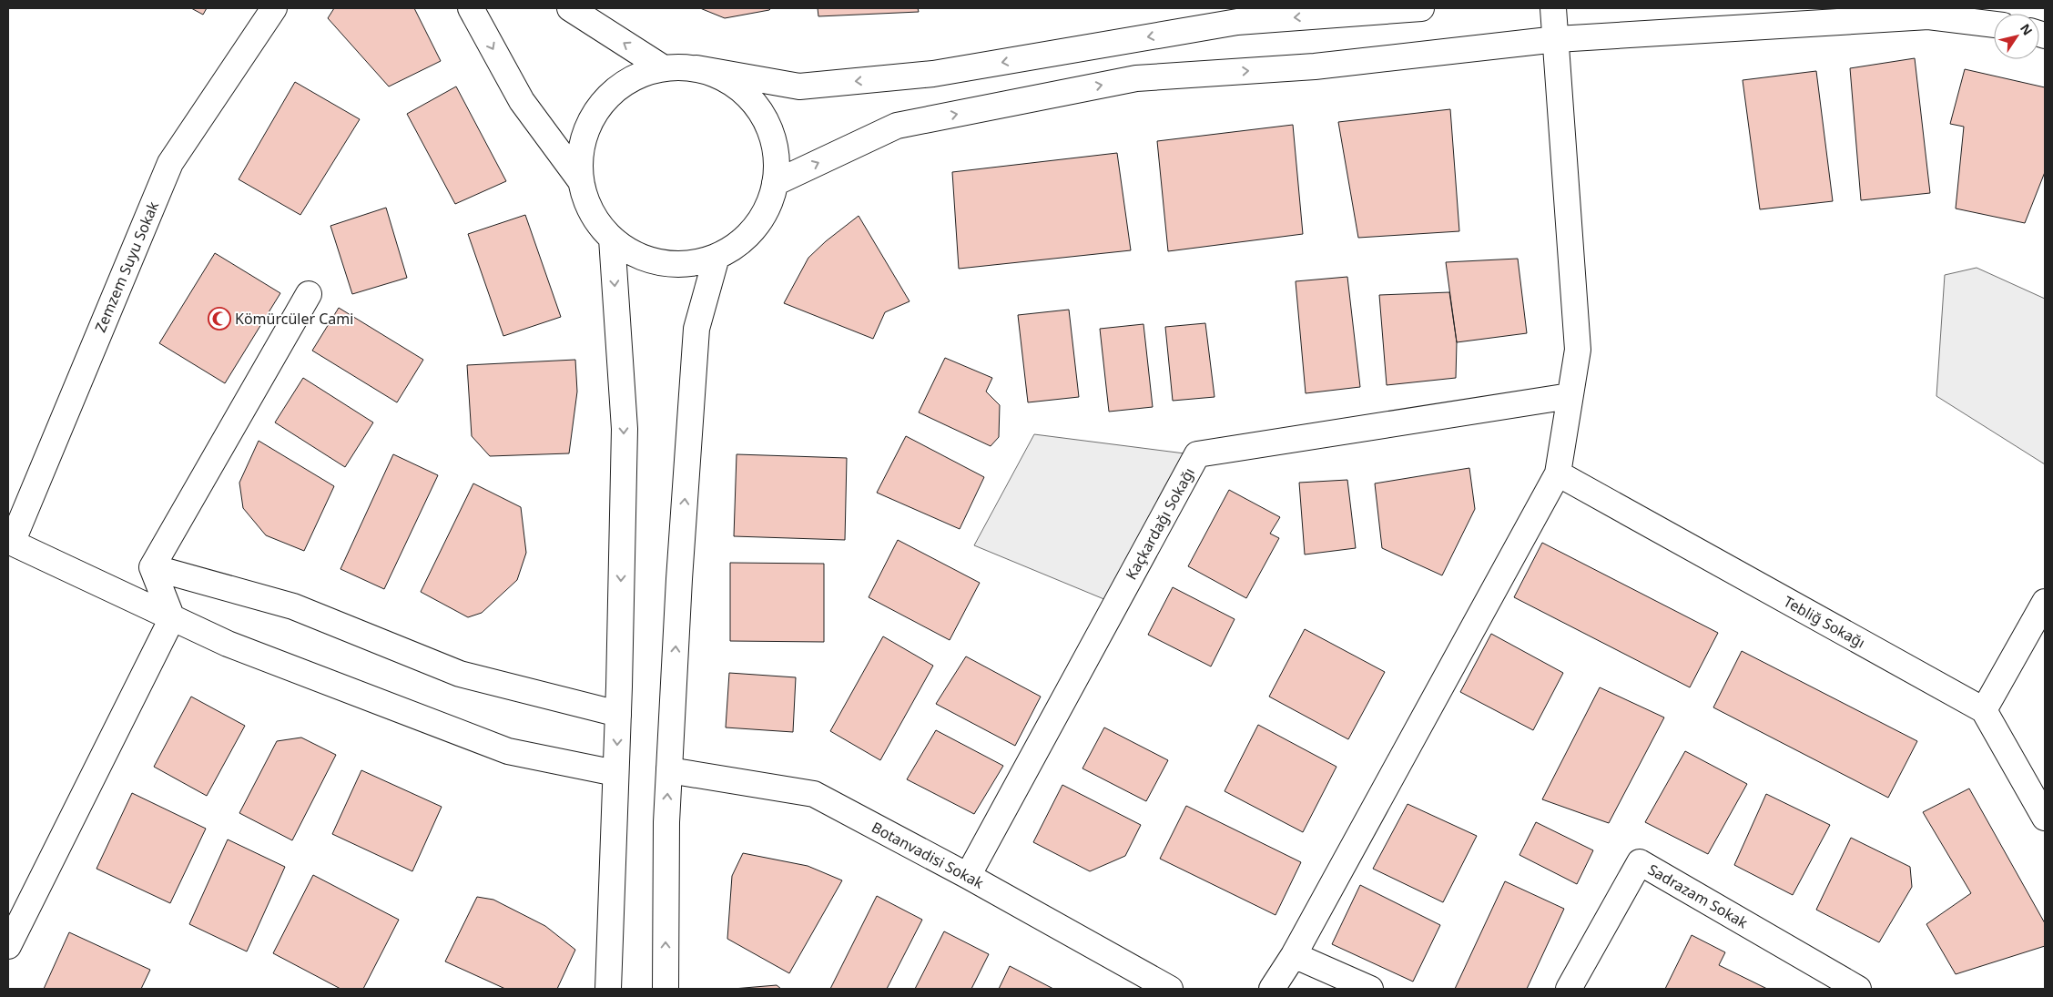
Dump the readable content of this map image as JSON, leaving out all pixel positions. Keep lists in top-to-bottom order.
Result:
{
  "streets": {
    "street": [
      "Zemzem Suyu Sokak",
      "Kaçkardağı Sokağı",
      "Tebliğ Sokağı",
      "Botanvadisi Sokak",
      "Sadrazam Sokak"
    ]
  },
  "crossings": [
    ["Kaçkardağı Sokağı", "Botanvadisi Sokak"]
  ],
  "places": {
    "mosque": ["Kömürcüler Cami"]
  },
  "north": "top right"
}
